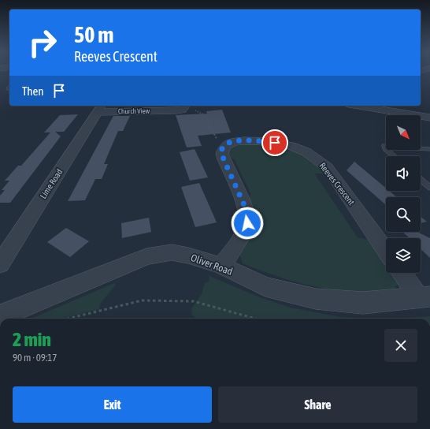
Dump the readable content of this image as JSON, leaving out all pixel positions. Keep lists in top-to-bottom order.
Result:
{
  "streets": {
    "street": [
      "Church View",
      "Lime Road",
      "Reeves Crescent",
      "Oliver Road"
    ]
  },
  "crossings": [
    ["Church View", "Lime Road"]
  ],
  "north": "bottom right",
  "page": {
    "turn": ["50 m", "Reeves Crescent"],
    "then": "Then",
    "heading": ["2 min", "90 m · 09:17"],
    "buttons": ["Exit", "Share"]
  }
}
